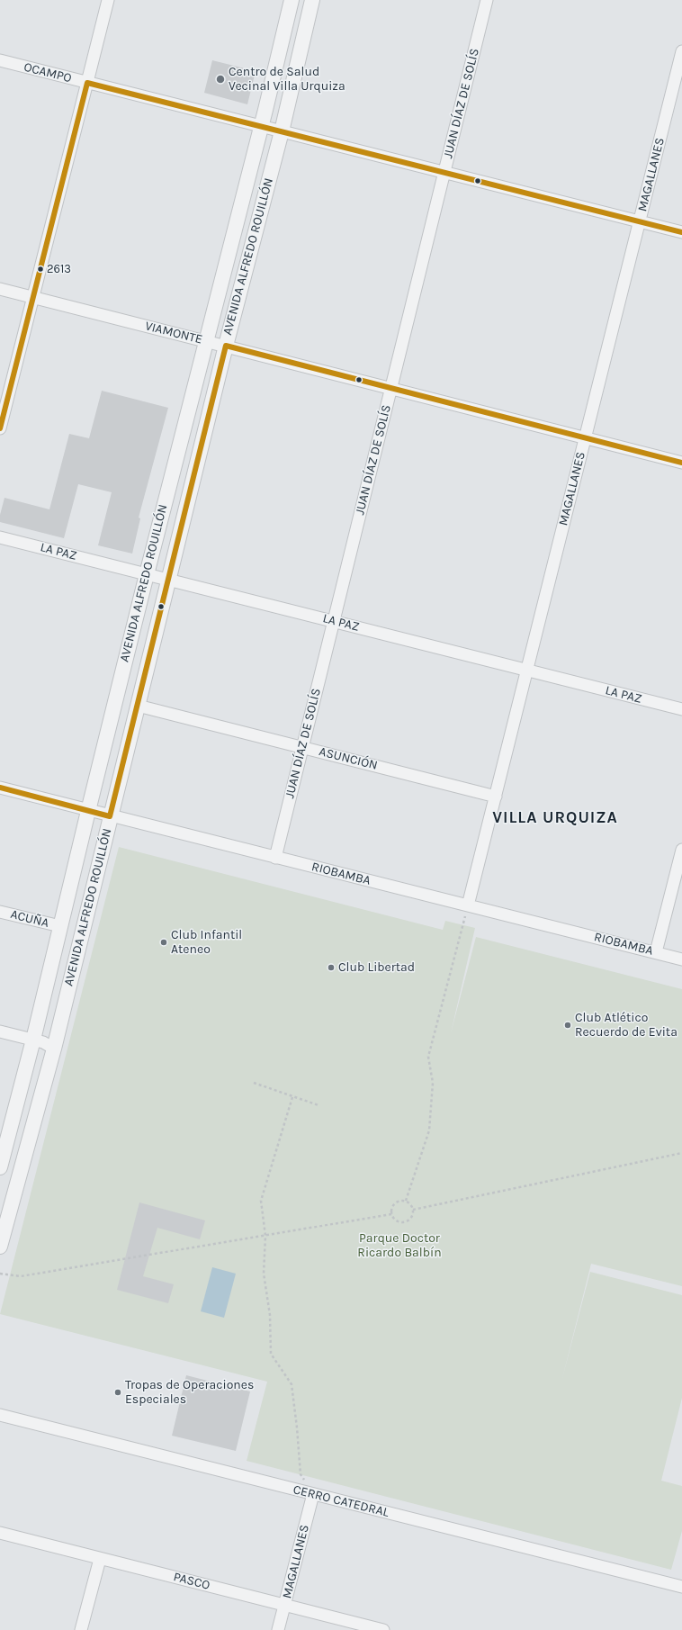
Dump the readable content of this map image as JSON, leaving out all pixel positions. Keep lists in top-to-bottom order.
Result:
{
  "streets": {
    "street": [
      "OCAMPO",
      "JUAN DÍAZ DE SOLÍS",
      "MAGALLANES",
      "AVENIDA ALFREDO ROUILLÓN",
      "VIAMONTE",
      "LA PAZ",
      "ASUNCIÓN",
      "RIOBAMBA",
      "ACUÑA",
      "CERRO CATEDRAL",
      "PASCO"
    ]
  },
  "crossings": [
    ["OCAMPO", "JUAN DÍAZ DE SOLÍS"],
    ["OCAMPO", "MAGALLANES"],
    ["OCAMPO", "AVENIDA ALFREDO ROUILLÓN"],
    ["JUAN DÍAZ DE SOLÍS", "VIAMONTE"],
    ["JUAN DÍAZ DE SOLÍS", "LA PAZ"],
    ["JUAN DÍAZ DE SOLÍS", "ASUNCIÓN"],
    ["JUAN DÍAZ DE SOLÍS", "RIOBAMBA"],
    ["MAGALLANES", "VIAMONTE"],
    ["MAGALLANES", "LA PAZ"],
    ["MAGALLANES", "ASUNCIÓN"],
    ["MAGALLANES", "RIOBAMBA"],
    ["MAGALLANES", "CERRO CATEDRAL"],
    ["MAGALLANES", "PASCO"],
    ["AVENIDA ALFREDO ROUILLÓN", "VIAMONTE"],
    ["AVENIDA ALFREDO ROUILLÓN", "LA PAZ"],
    ["AVENIDA ALFREDO ROUILLÓN", "ASUNCIÓN"],
    ["AVENIDA ALFREDO ROUILLÓN", "RIOBAMBA"],
    ["AVENIDA ALFREDO ROUILLÓN", "ACUÑA"]
  ],
  "districts": ["VILLA URQUIZA"],
  "parks": ["Parque Doctor Ricardo Balbín"],
  "places": [
    "Centro de Salud Vecinal Villa Urquiza",
    "2613",
    "Club Infantil Ateneo",
    "Club Libertad",
    "Club Atlético Recuerdo de Evita",
    "Tropas de Operaciones Especiales"
  ]
}
